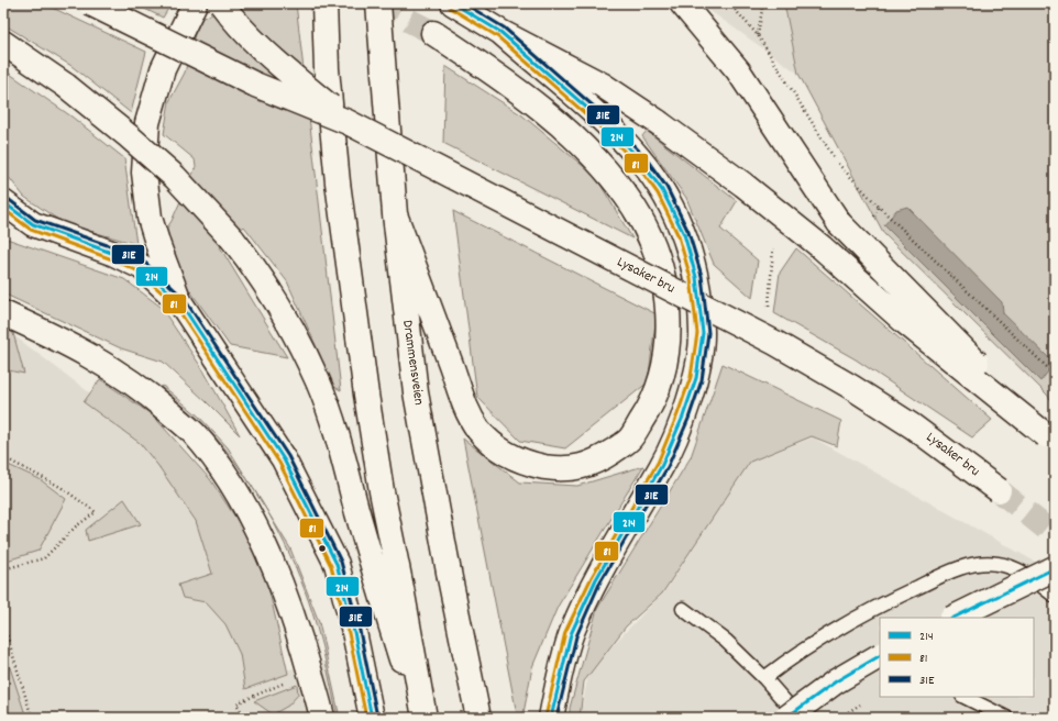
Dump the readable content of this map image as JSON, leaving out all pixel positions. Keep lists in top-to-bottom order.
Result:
{
  "streets": {
    "main road": ["Lysaker bru", "Drammensveien"]
  },
  "lines": ["transit line 214", "transit line 31E", "transit line 81"],
  "legend": ["214", "81", "31E"]
}
